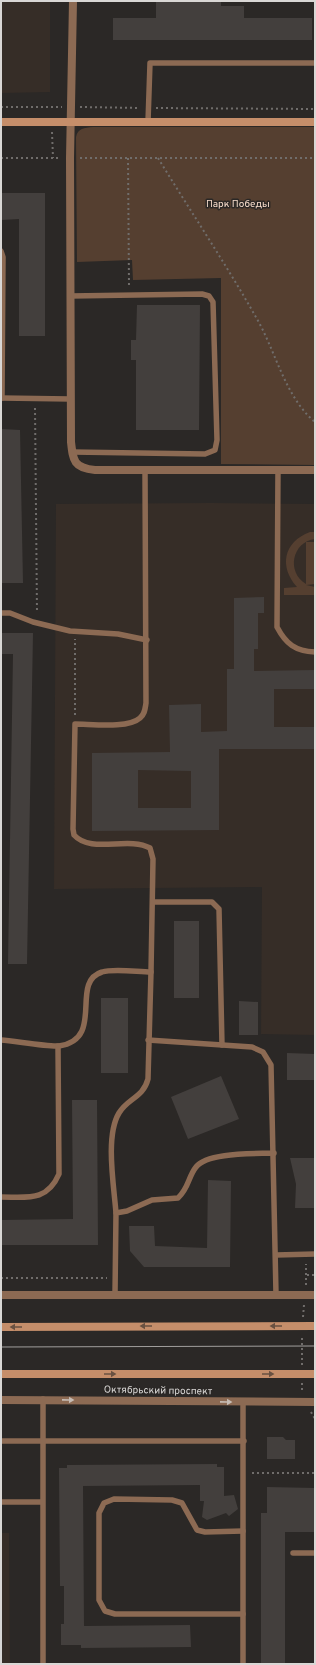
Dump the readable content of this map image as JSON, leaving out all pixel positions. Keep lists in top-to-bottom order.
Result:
{
  "streets": {
    "main road": ["Октябрьский проспект"]
  },
  "parks": ["Парк Победы"]
}
